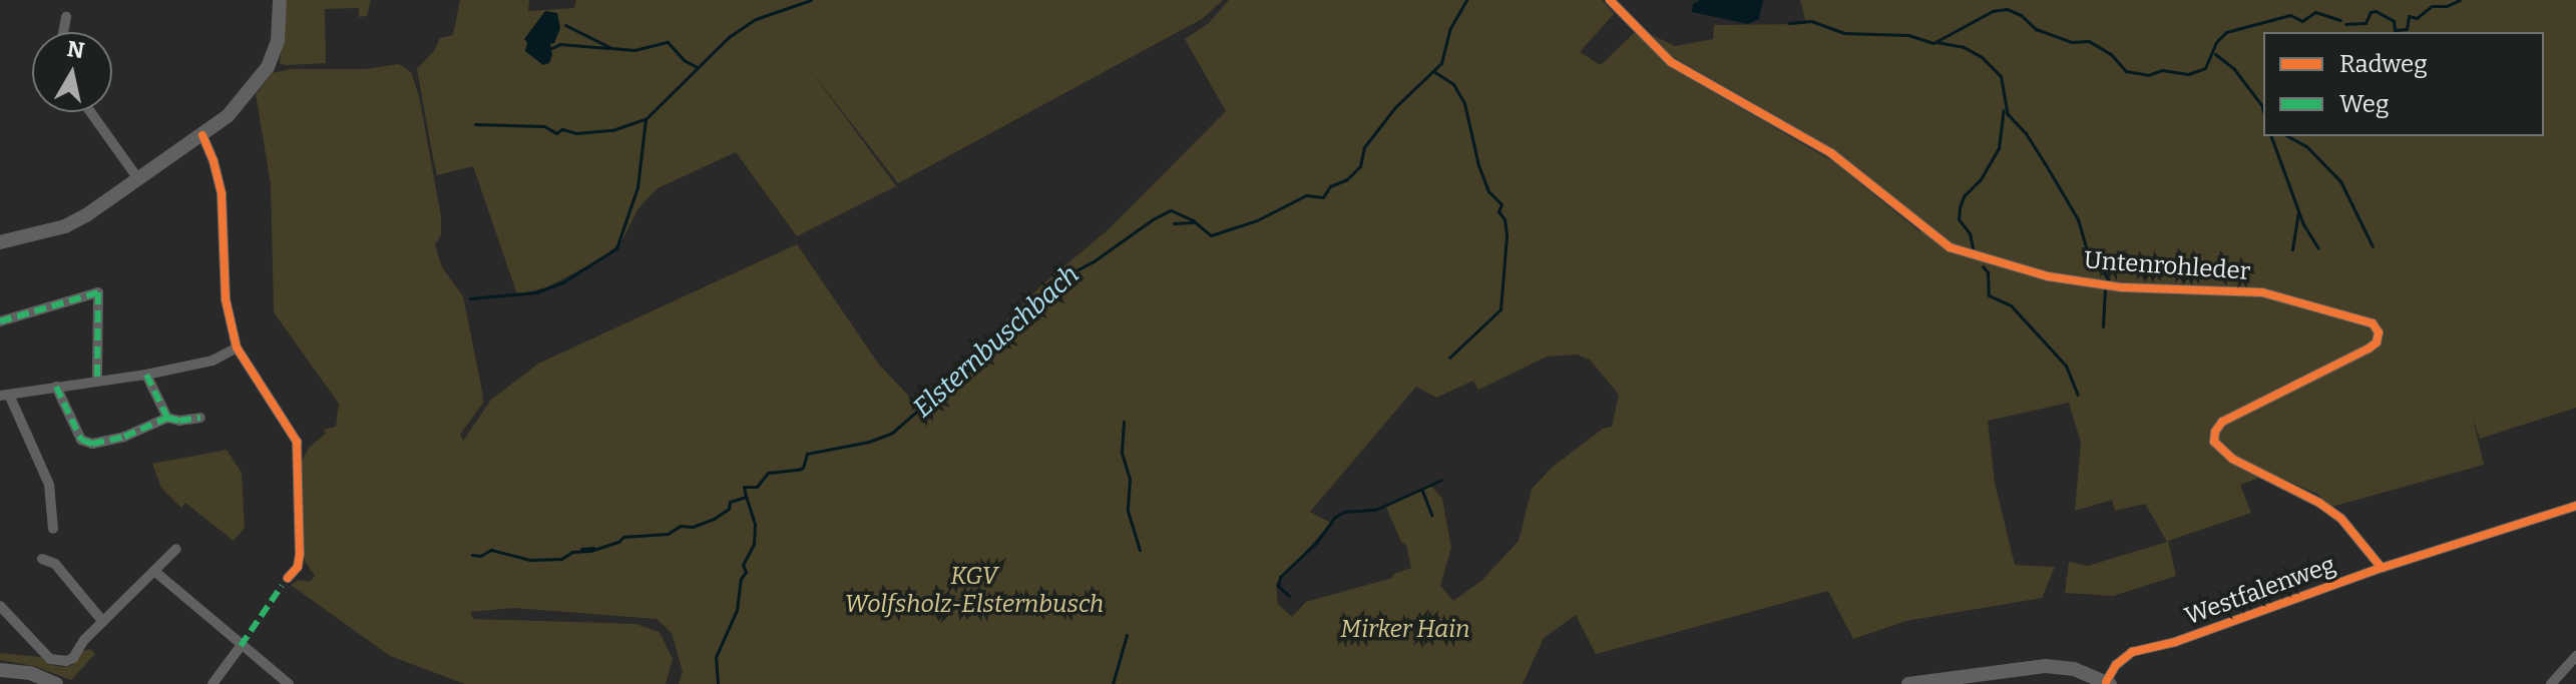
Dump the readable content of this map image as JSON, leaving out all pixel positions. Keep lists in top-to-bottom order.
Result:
{
  "streets": {
    "street": ["Untenrohleder", "Westfalenweg"]
  },
  "crossings": [
    ["Untenrohleder", "Westfalenweg"]
  ],
  "water": ["Elsternbuschbach"],
  "parks": ["KGV Wolfsholz-Elsternbusch", "Mirker Hain"],
  "legend": ["Radweg", "Weg"],
  "north": "top"
}
